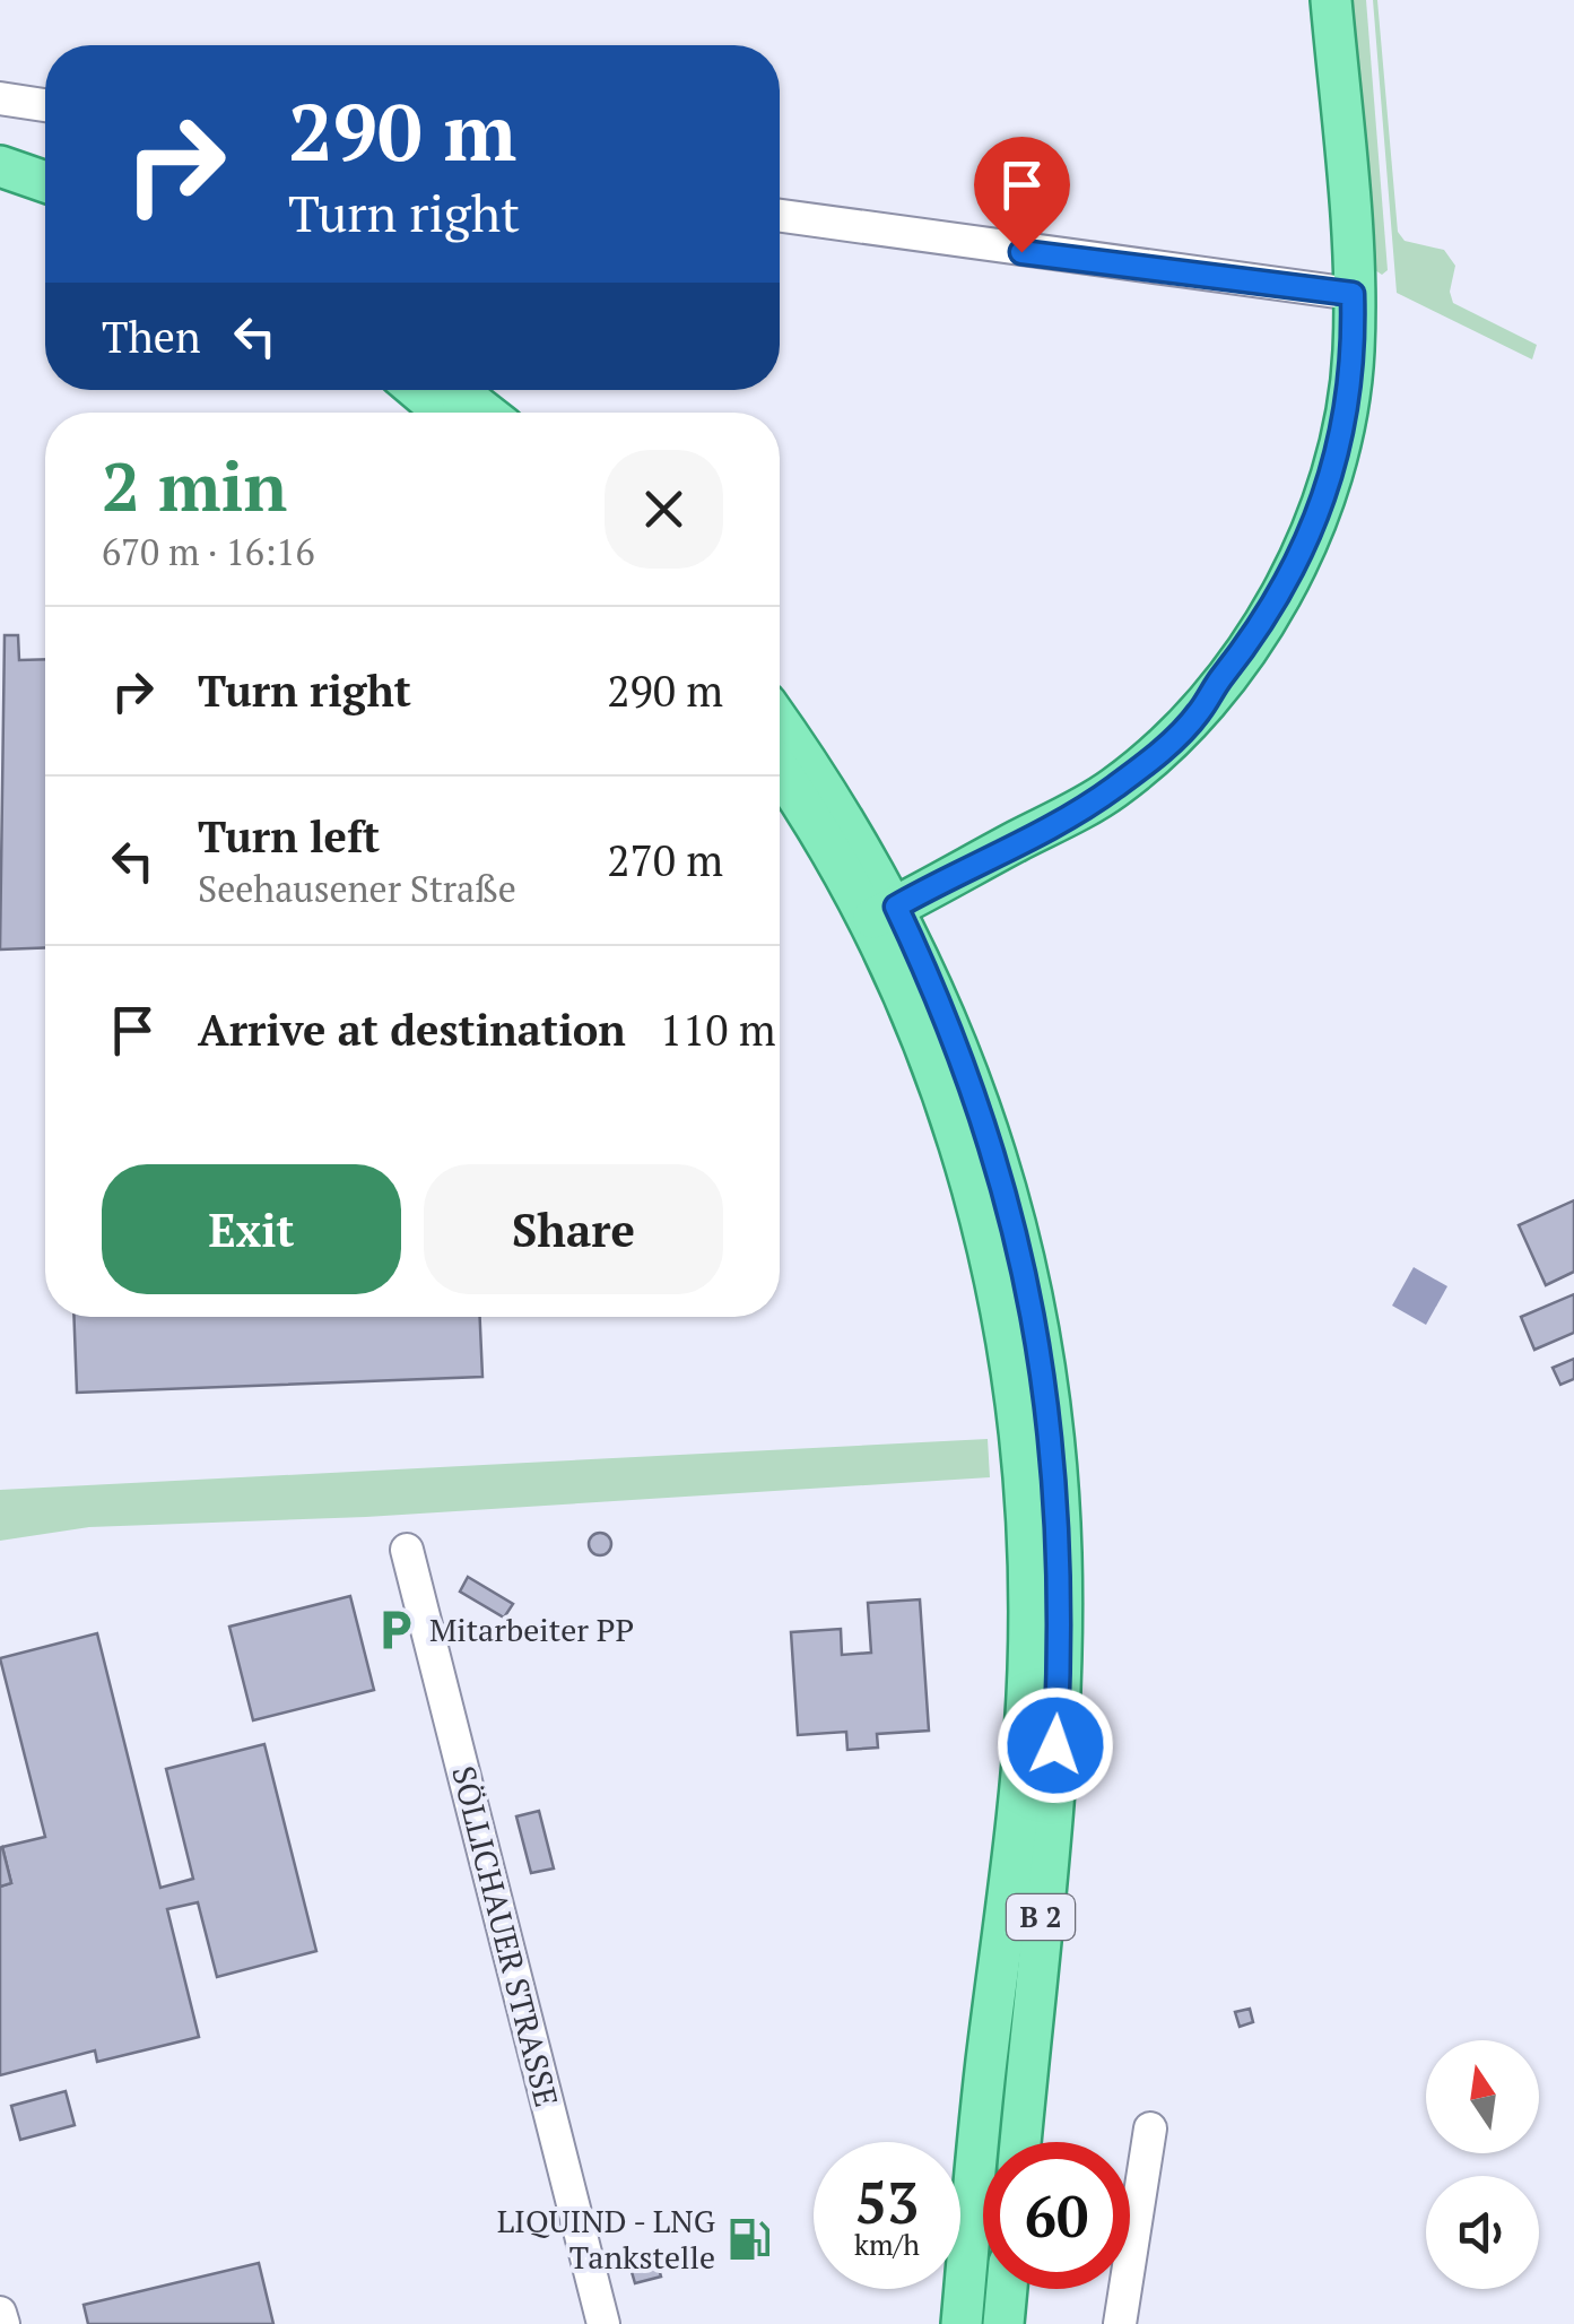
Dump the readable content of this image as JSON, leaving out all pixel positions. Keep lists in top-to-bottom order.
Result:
{
  "streets": {
    "main road": ["B 2"],
    "street": ["SÖLLICHAUER STRASSE"]
  },
  "places": {
    "parking": ["Mitarbeiter PP"],
    "fuel station": ["LIQUIND - LNG Tankstelle"]
  },
  "north": "top",
  "page": {
    "turn": ["290 m", "Turn right"],
    "then": "Then",
    "heading": ["2 min", "670 m · 16:16"],
    "list": [
      {
        "name": "Turn right",
        "value": "290 m"
      },
      {
        "name": "Turn left",
        "note": "Seehausener Straße",
        "value": "270 m"
      },
      {
        "name": "Arrive at destination",
        "value": "110 m"
      }
    ],
    "buttons": ["Exit", "Share"],
    "speed": "53 km/h",
    "limit": "60"
  }
}
